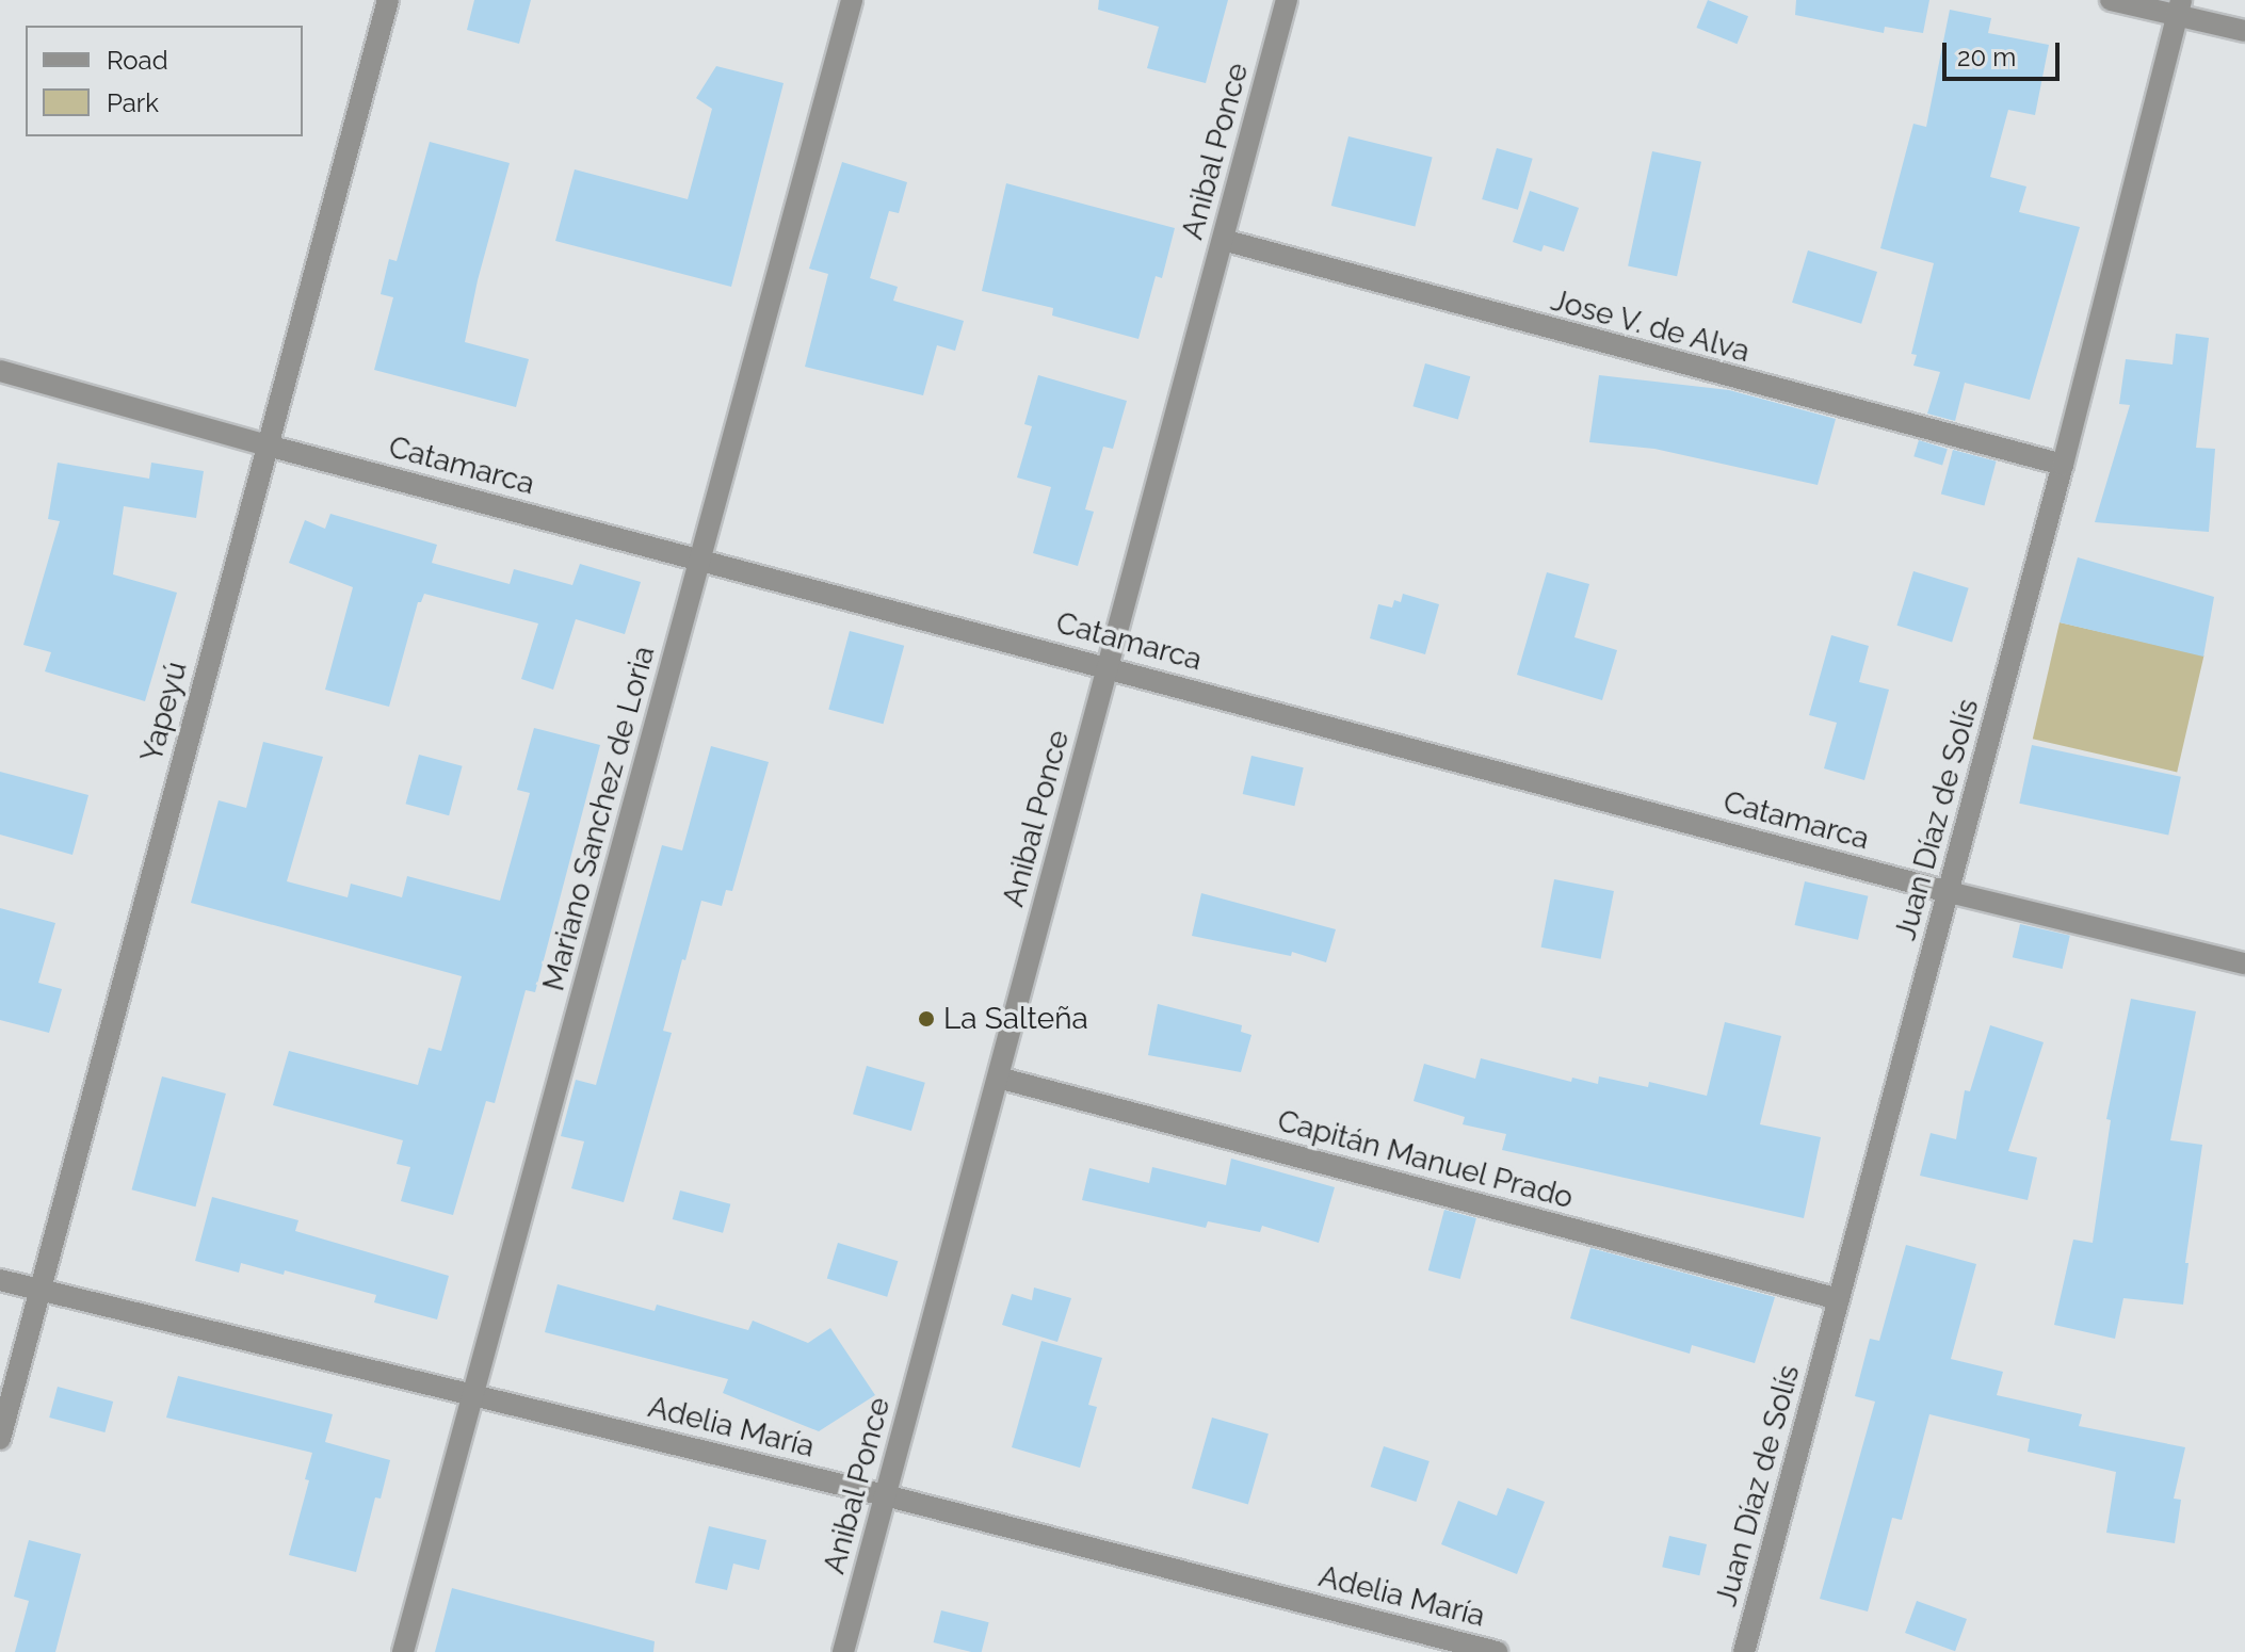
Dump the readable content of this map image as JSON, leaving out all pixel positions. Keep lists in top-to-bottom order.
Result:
{
  "streets": {
    "street": [
      "Anibal Ponce",
      "Jose V. de Alva",
      "Catamarca",
      "Yapeyú",
      "Mariano Sanchez de Loria",
      "Juan Díaz de Solís",
      "Capitán Manuel Prado",
      "Adelia María"
    ]
  },
  "crossings": [
    ["Anibal Ponce", "Jose V. de Alva"],
    ["Anibal Ponce", "Catamarca"],
    ["Anibal Ponce", "Capitán Manuel Prado"],
    ["Anibal Ponce", "Adelia María"],
    ["Jose V. de Alva", "Juan Díaz de Solís"],
    ["Catamarca", "Yapeyú"],
    ["Catamarca", "Mariano Sanchez de Loria"],
    ["Catamarca", "Juan Díaz de Solís"],
    ["Yapeyú", "Adelia María"],
    ["Mariano Sanchez de Loria", "Adelia María"],
    ["Juan Díaz de Solís", "Capitán Manuel Prado"]
  ],
  "places": ["La Salteña"],
  "legend": ["Road", "Park"],
  "scale_bar": "20 m"
}
